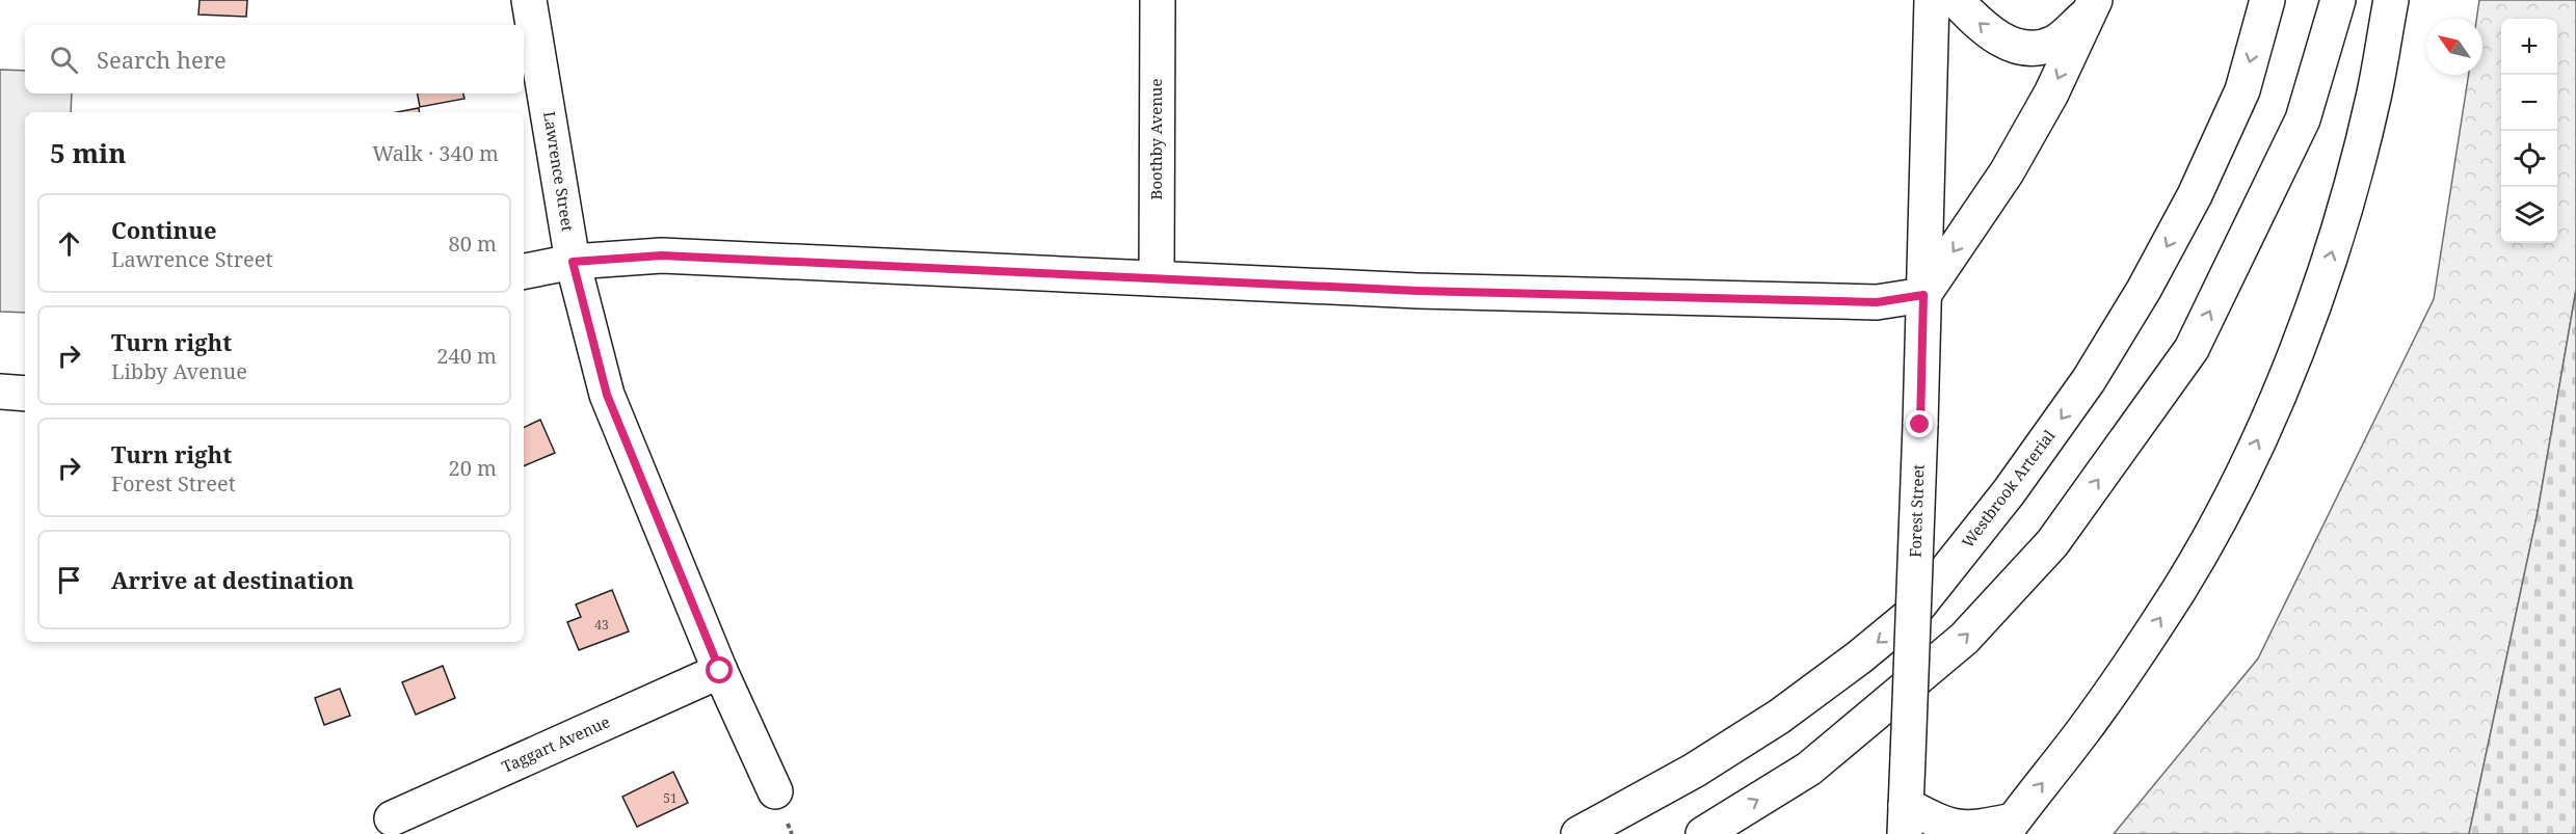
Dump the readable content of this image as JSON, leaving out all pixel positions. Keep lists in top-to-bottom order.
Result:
{
  "streets": {
    "main road": [
      "Boothby Avenue",
      "Lawrence Street",
      "Westbrook Arterial",
      "Forest Street",
      "Taggart Avenue"
    ]
  },
  "crossings": [
    ["Lawrence Street", "Taggart Avenue"]
  ],
  "house_numbers": ["43", "51"],
  "north": "top left",
  "page": {
    "map_buttons": ["+", "−"],
    "search": "Search here",
    "heading": ["5 min", "Walk · 340 m"],
    "list": [
      ["Continue", "Lawrence Street", "80 m"],
      ["Turn right", "Libby Avenue", "240 m"],
      ["Turn right", "Forest Street", "20 m"],
      "Arrive at destination"
    ]
  }
}
